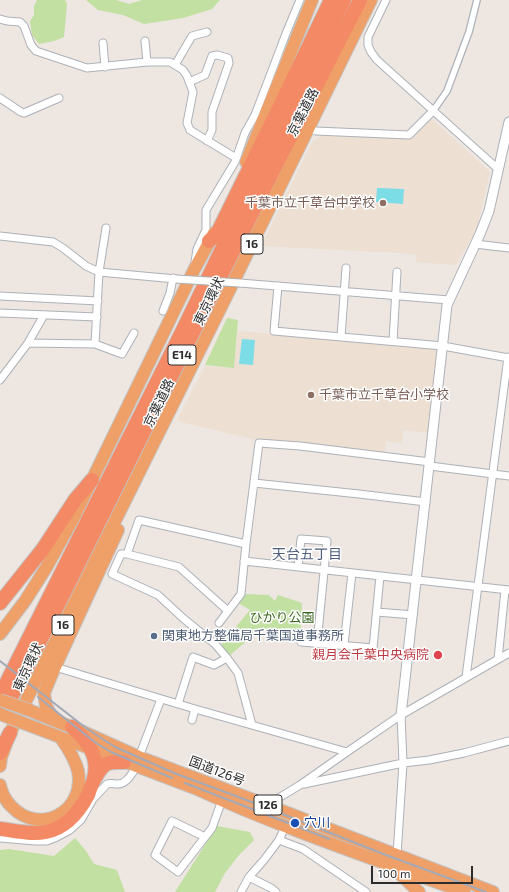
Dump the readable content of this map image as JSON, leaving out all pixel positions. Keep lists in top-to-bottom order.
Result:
{
  "streets": {
    "highway": [
      "京葉道路",
      "16",
      "東京環状",
      "E14",
      "国道126号",
      "126"
    ]
  },
  "districts": ["天台五丁目"],
  "parks": ["ひかり公園"],
  "places": [
    "千葉市立千草台中学校",
    "千葉市立千草台小学校",
    "関東地方整備局千葉国道事務所",
    "親月会千葉中央病院",
    "穴川"
  ],
  "scale_bar": "100 m"
}
